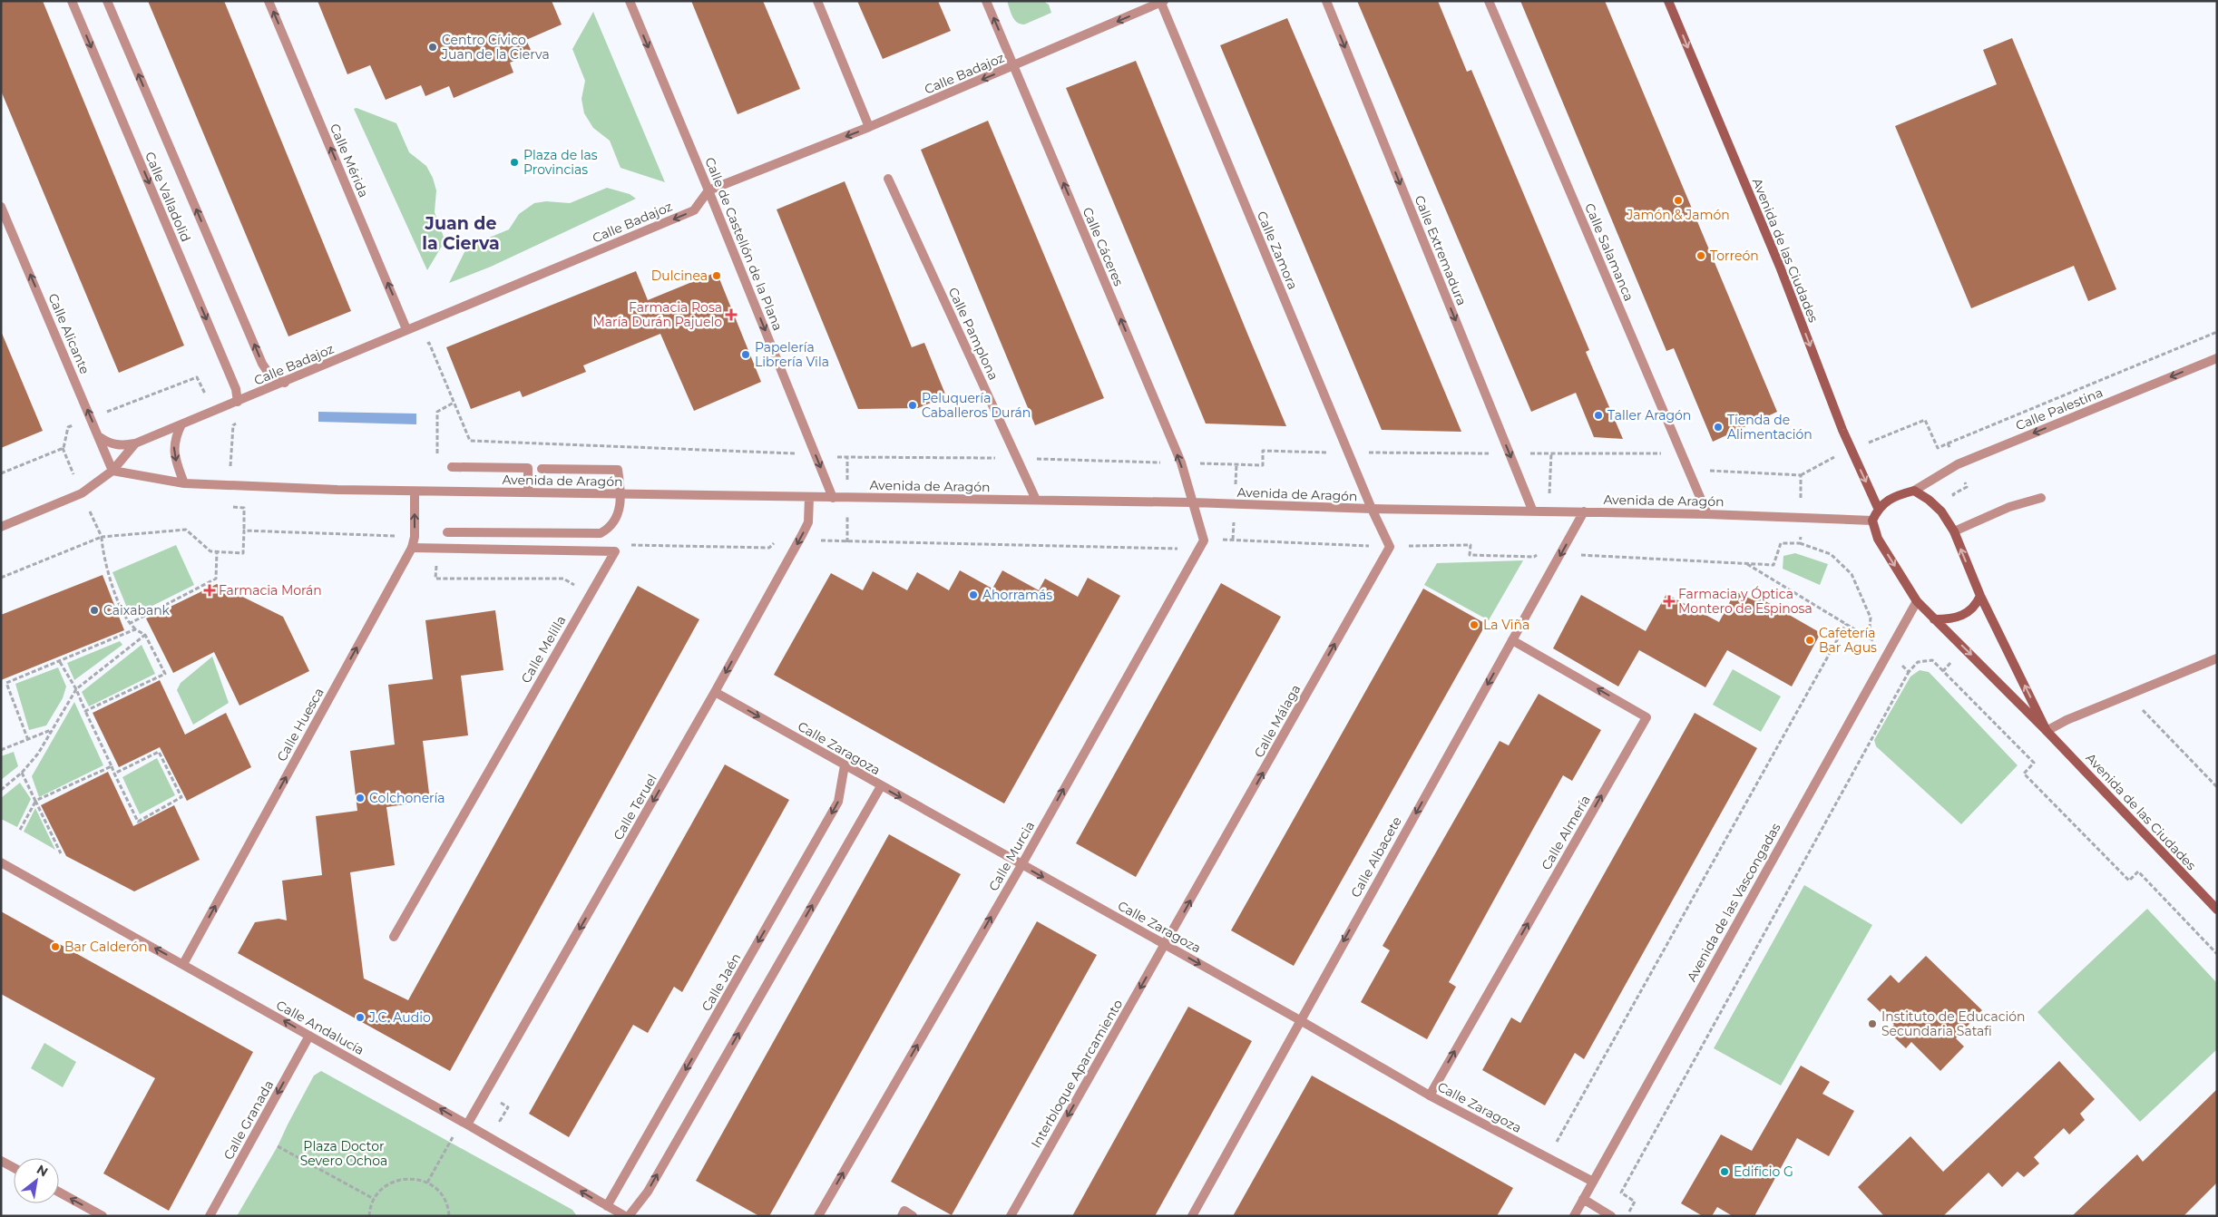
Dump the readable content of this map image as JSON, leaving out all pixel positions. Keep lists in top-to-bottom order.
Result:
{
  "streets": {
    "street": [
      "Calle Badajoz",
      "Calle Mérida",
      "Calle Valladolid",
      "Calle de Castellón de la Plana",
      "Calle Cáceres",
      "Calle Zamora",
      "Calle Extremadura",
      "Avenida de las Ciudades",
      "Calle Salamanca",
      "Calle Alicante",
      "Calle Pamplona",
      "Calle Palestina",
      "Avenida de Aragón",
      "Calle Melilla",
      "Calle Málaga",
      "Calle Huesca",
      "Calle Zaragoza",
      "Calle Teruel",
      "Calle Almería",
      "Calle Murcia",
      "Calle Albacete",
      "Avenida de las Vascongadas",
      "Calle Jaén",
      "Calle Andalucía",
      "Interbloque Aparcamiento",
      "Calle Granada"
    ]
  },
  "crossings": [
    ["Calle Badajoz", "Calle Mérida"],
    ["Calle Badajoz", "Calle Valladolid"],
    ["Calle Badajoz", "Calle de Castellón de la Plana"],
    ["Calle Badajoz", "Calle Cáceres"],
    ["Calle Badajoz", "Calle Zamora"],
    ["Calle Badajoz", "Calle Alicante"],
    ["Calle Badajoz", "Avenida de Aragón"],
    ["Calle de Castellón de la Plana", "Avenida de Aragón"],
    ["Calle Cáceres", "Avenida de Aragón"],
    ["Calle Cáceres", "Calle Murcia"],
    ["Calle Zamora", "Avenida de Aragón"],
    ["Calle Zamora", "Calle Málaga"],
    ["Calle Extremadura", "Avenida de Aragón"],
    ["Avenida de las Ciudades", "Calle Palestina"],
    ["Avenida de las Ciudades", "Avenida de Aragón"],
    ["Avenida de las Ciudades", "Avenida de las Vascongadas"],
    ["Calle Salamanca", "Avenida de Aragón"],
    ["Calle Alicante", "Avenida de Aragón"],
    ["Calle Pamplona", "Avenida de Aragón"],
    ["Avenida de Aragón", "Calle Málaga"],
    ["Avenida de Aragón", "Calle Huesca"],
    ["Avenida de Aragón", "Calle Teruel"],
    ["Avenida de Aragón", "Calle Murcia"],
    ["Avenida de Aragón", "Calle Albacete"],
    ["Calle Melilla", "Calle Huesca"],
    ["Calle Málaga", "Calle Zaragoza"],
    ["Calle Málaga", "Interbloque Aparcamiento"],
    ["Calle Huesca", "Calle Andalucía"],
    ["Calle Zaragoza", "Calle Teruel"],
    ["Calle Zaragoza", "Calle Almería"],
    ["Calle Zaragoza", "Calle Murcia"],
    ["Calle Zaragoza", "Calle Albacete"],
    ["Calle Zaragoza", "Avenida de las Vascongadas"],
    ["Calle Zaragoza", "Calle Jaén"],
    ["Calle Zaragoza", "Interbloque Aparcamiento"],
    ["Calle Teruel", "Calle Andalucía"],
    ["Calle Almería", "Calle Albacete"],
    ["Calle Jaén", "Calle Andalucía"],
    ["Calle Andalucía", "Calle Granada"]
  ],
  "one_way": [
    "Calle Badajoz",
    "Calle Mérida",
    "Calle de Castellón de la Plana",
    "Calle Cáceres",
    "Calle Extremadura",
    "Calle Alicante",
    "Calle Palestina",
    "Calle Málaga",
    "Calle Huesca",
    "Calle Zaragoza",
    "Calle Teruel",
    "Calle Murcia",
    "Calle Albacete",
    "Calle Andalucía",
    "Interbloque Aparcamiento",
    "Calle Granada"
  ],
  "districts": ["Juan de la Cierva"],
  "parks": ["Plaza Doctor Severo Ochoa"],
  "places": {
    "other": [
      "Centro Cívico Juan de la Cierva",
      "Plaza de las Provincias",
      "Jamón & Jamón",
      "Torreón",
      "Dulcinea",
      "Papelería Librería Vila",
      "Peluquería Caballeros Durán",
      "Taller Aragón",
      "Tienda de Alimentación",
      "Ahorramás",
      "Caixabank",
      "La Viña",
      "Cafetería Bar Agus",
      "Colchonería",
      "Bar Calderón",
      "J.C. Audio",
      "Instituto de Educación Secundaria Satafi",
      "Edificio G"
    ],
    "health": ["Farmacia Rosa María Durán Pajuelo", "Farmacia Morán", "Farmacia y Óptica Montero de Espinosa"]
  },
  "north": "top right"
}
